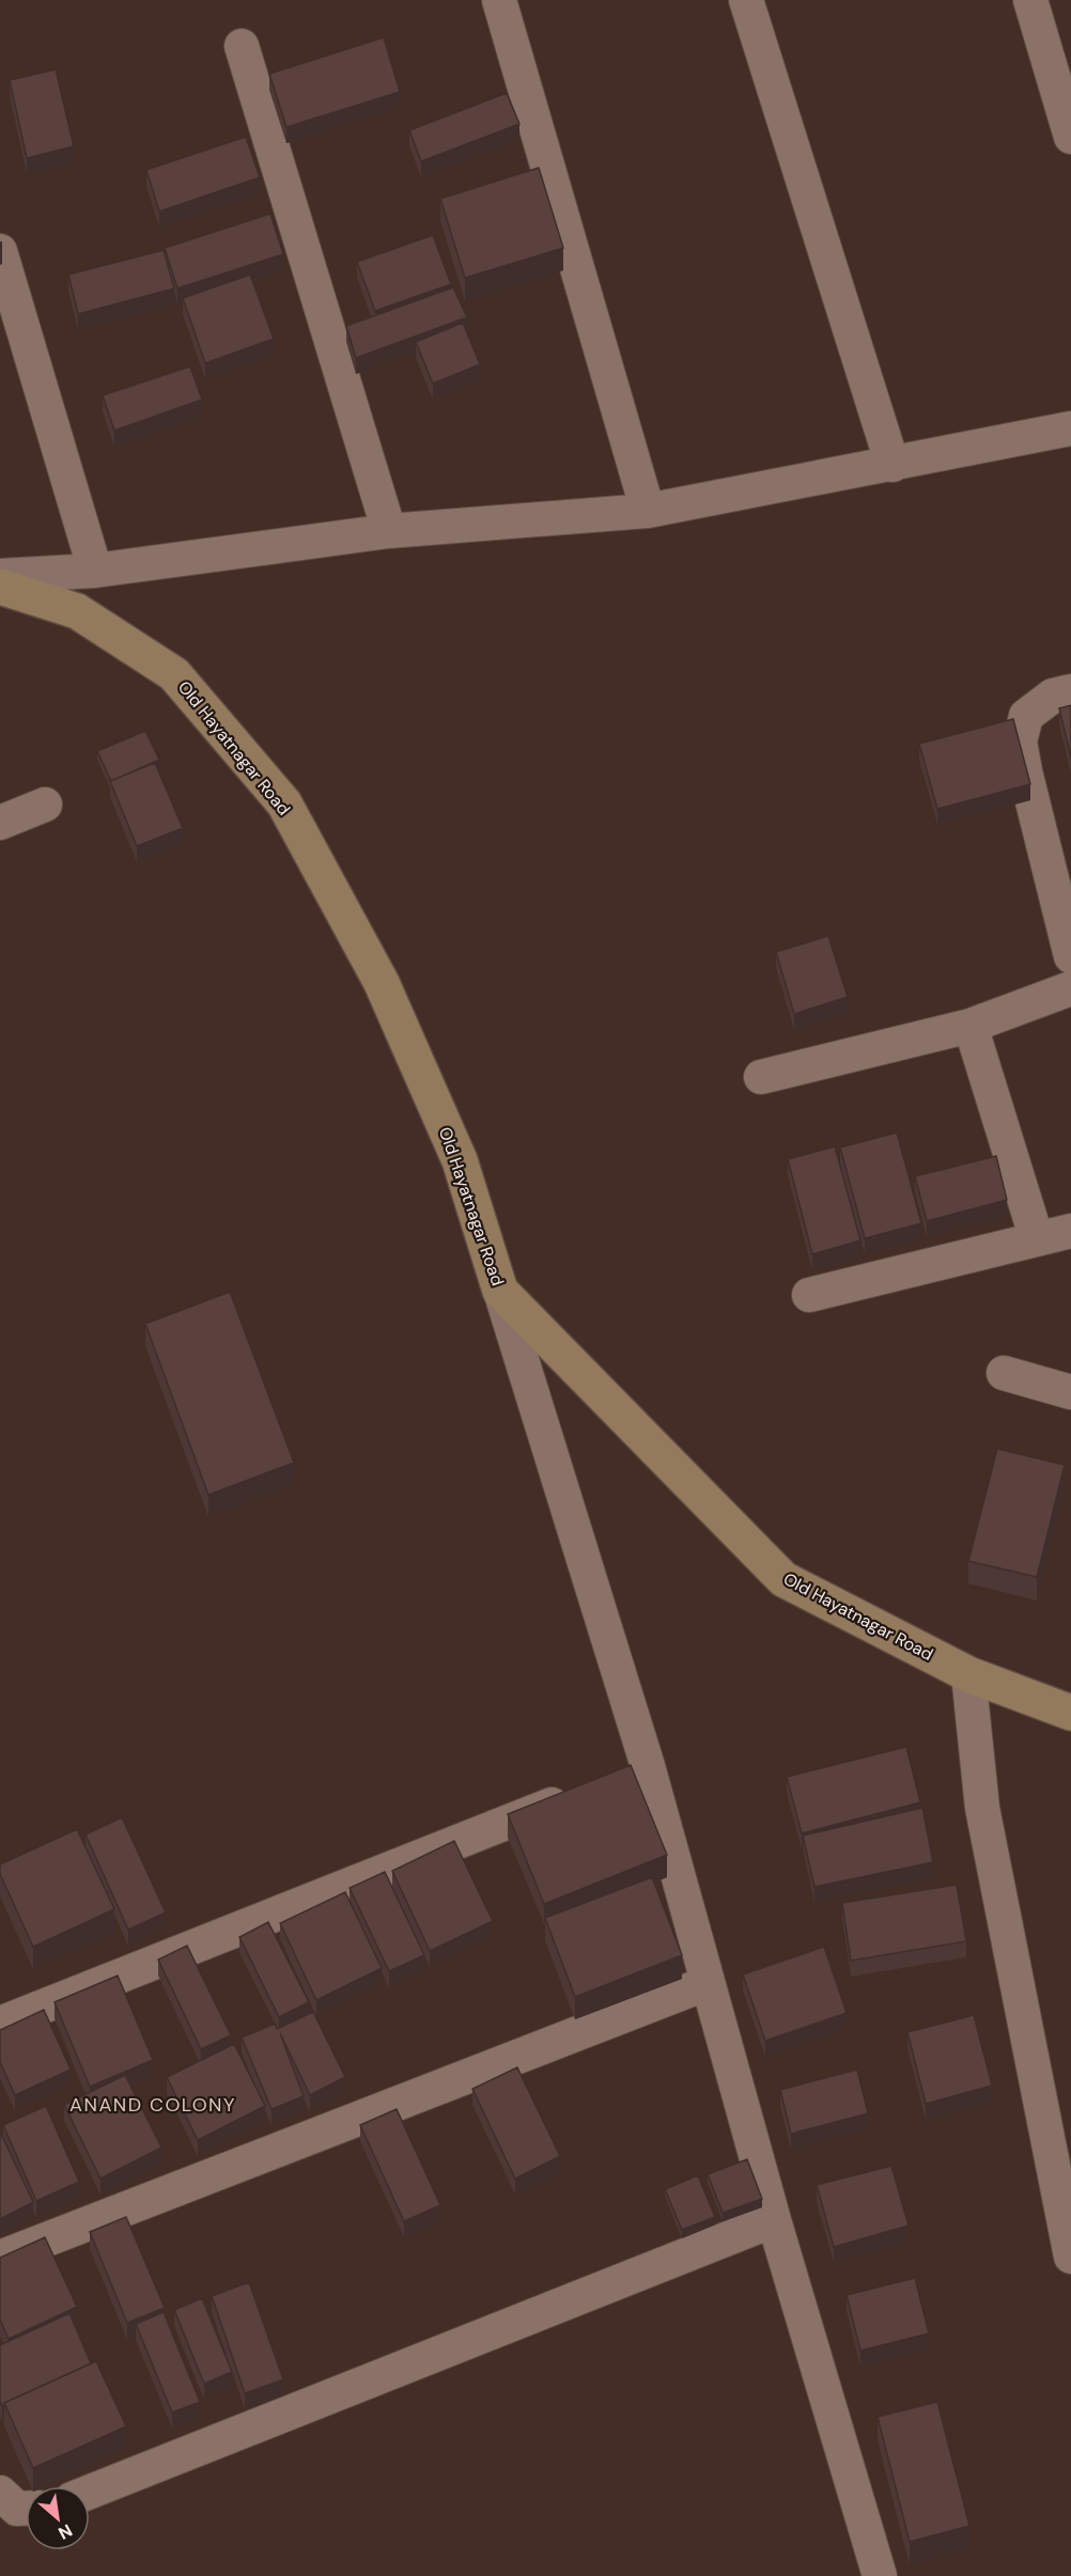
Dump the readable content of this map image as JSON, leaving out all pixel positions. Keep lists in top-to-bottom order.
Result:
{
  "streets": {
    "street": ["Old Hayatnagar Road"]
  },
  "districts": ["ANAND COLONY"],
  "north": "bottom right"
}
